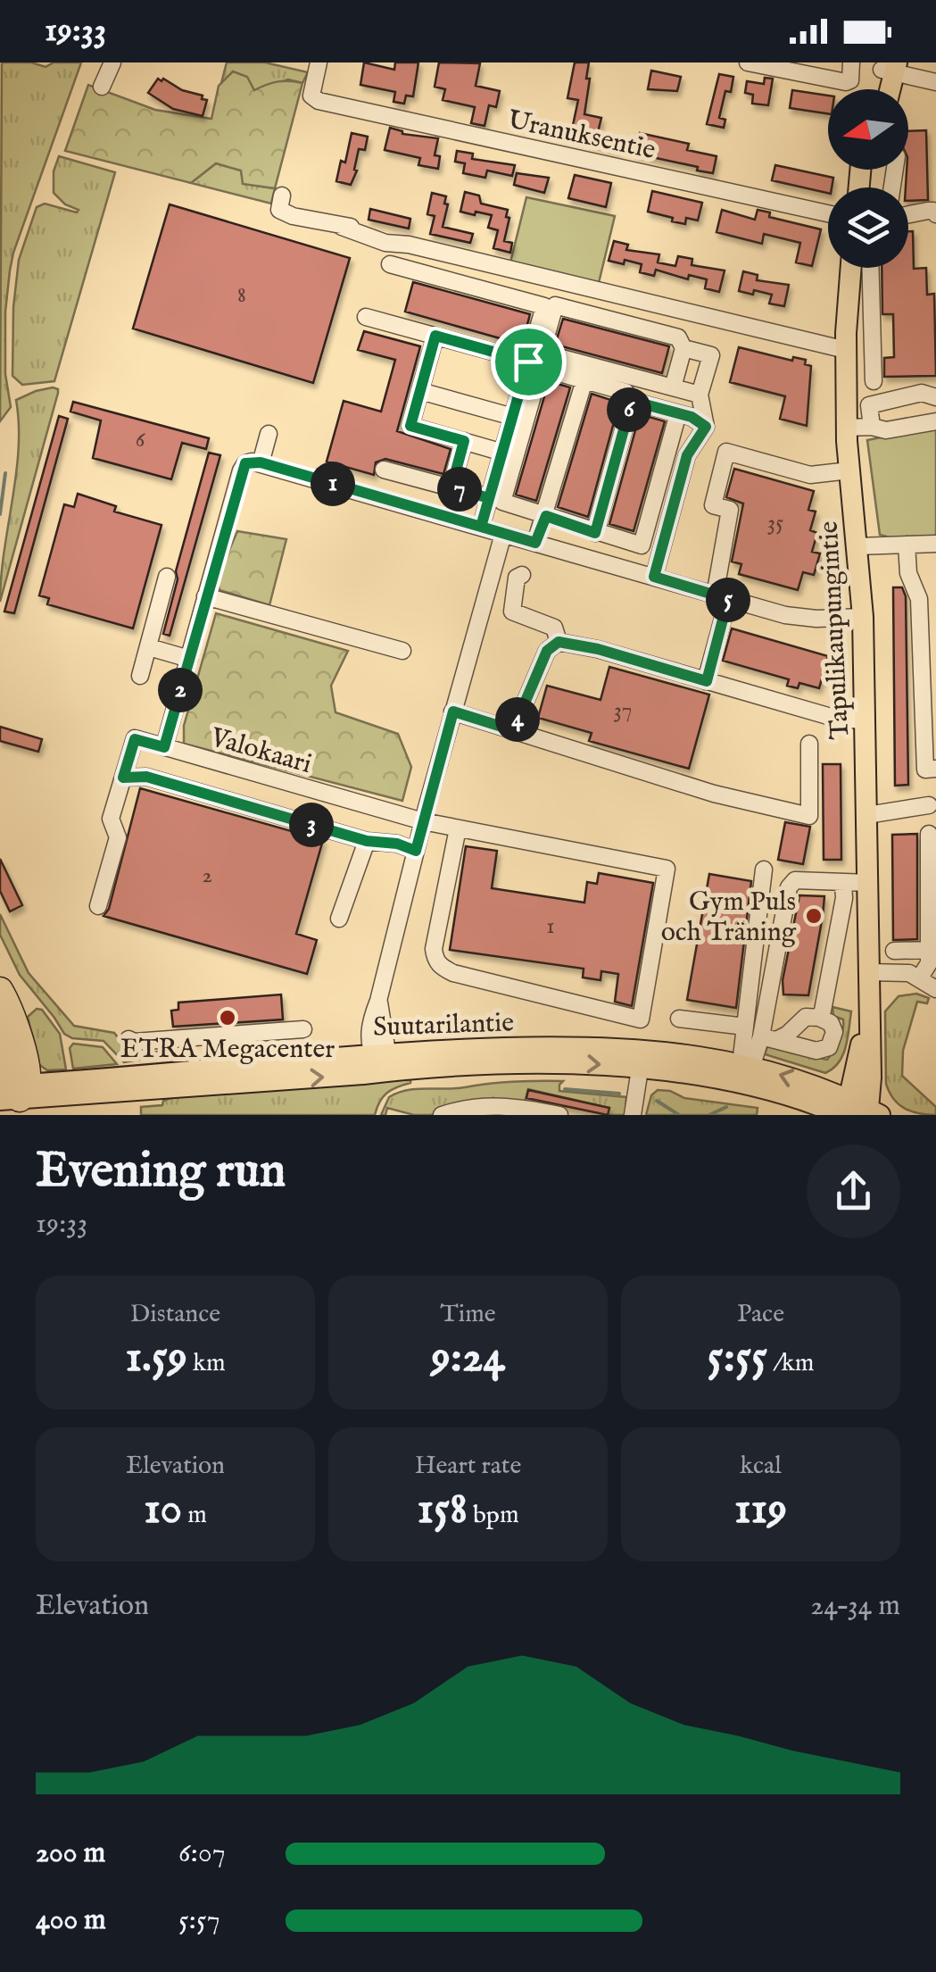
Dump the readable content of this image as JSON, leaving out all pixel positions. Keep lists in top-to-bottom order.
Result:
{
  "streets": {
    "main road": ["Tapulikaupungintie", "Suutarilantie"],
    "street": ["Uranuksentie", "Valokaari"]
  },
  "crossings": [
    ["Tapulikaupungintie", "Suutarilantie"]
  ],
  "places": ["Gym Puls och Träning", "ETRA Megacenter"],
  "house_numbers": [
    "8",
    "6",
    "35",
    "37",
    "2",
    "1"
  ],
  "north": "left",
  "page": {
    "status": "19:33",
    "pins": [
      "6",
      "1",
      "7",
      "5",
      "2",
      "4",
      "3"
    ],
    "heading": ["Evening run", "19:33"],
    "stats": [
      ["Distance", "1.59 km"],
      ["Time", "9:24"],
      ["Pace", "5:55 /km"],
      ["Elevation", "10 m"],
      ["Heart rate", "158 bpm"],
      ["kcal", "119"]
    ],
    "chart": ["Elevation", "24–34 m"],
    "list": [
      {
        "name": "200 m",
        "note": "6:07"
      },
      {
        "name": "400 m",
        "note": "5:57"
      }
    ]
  }
}
